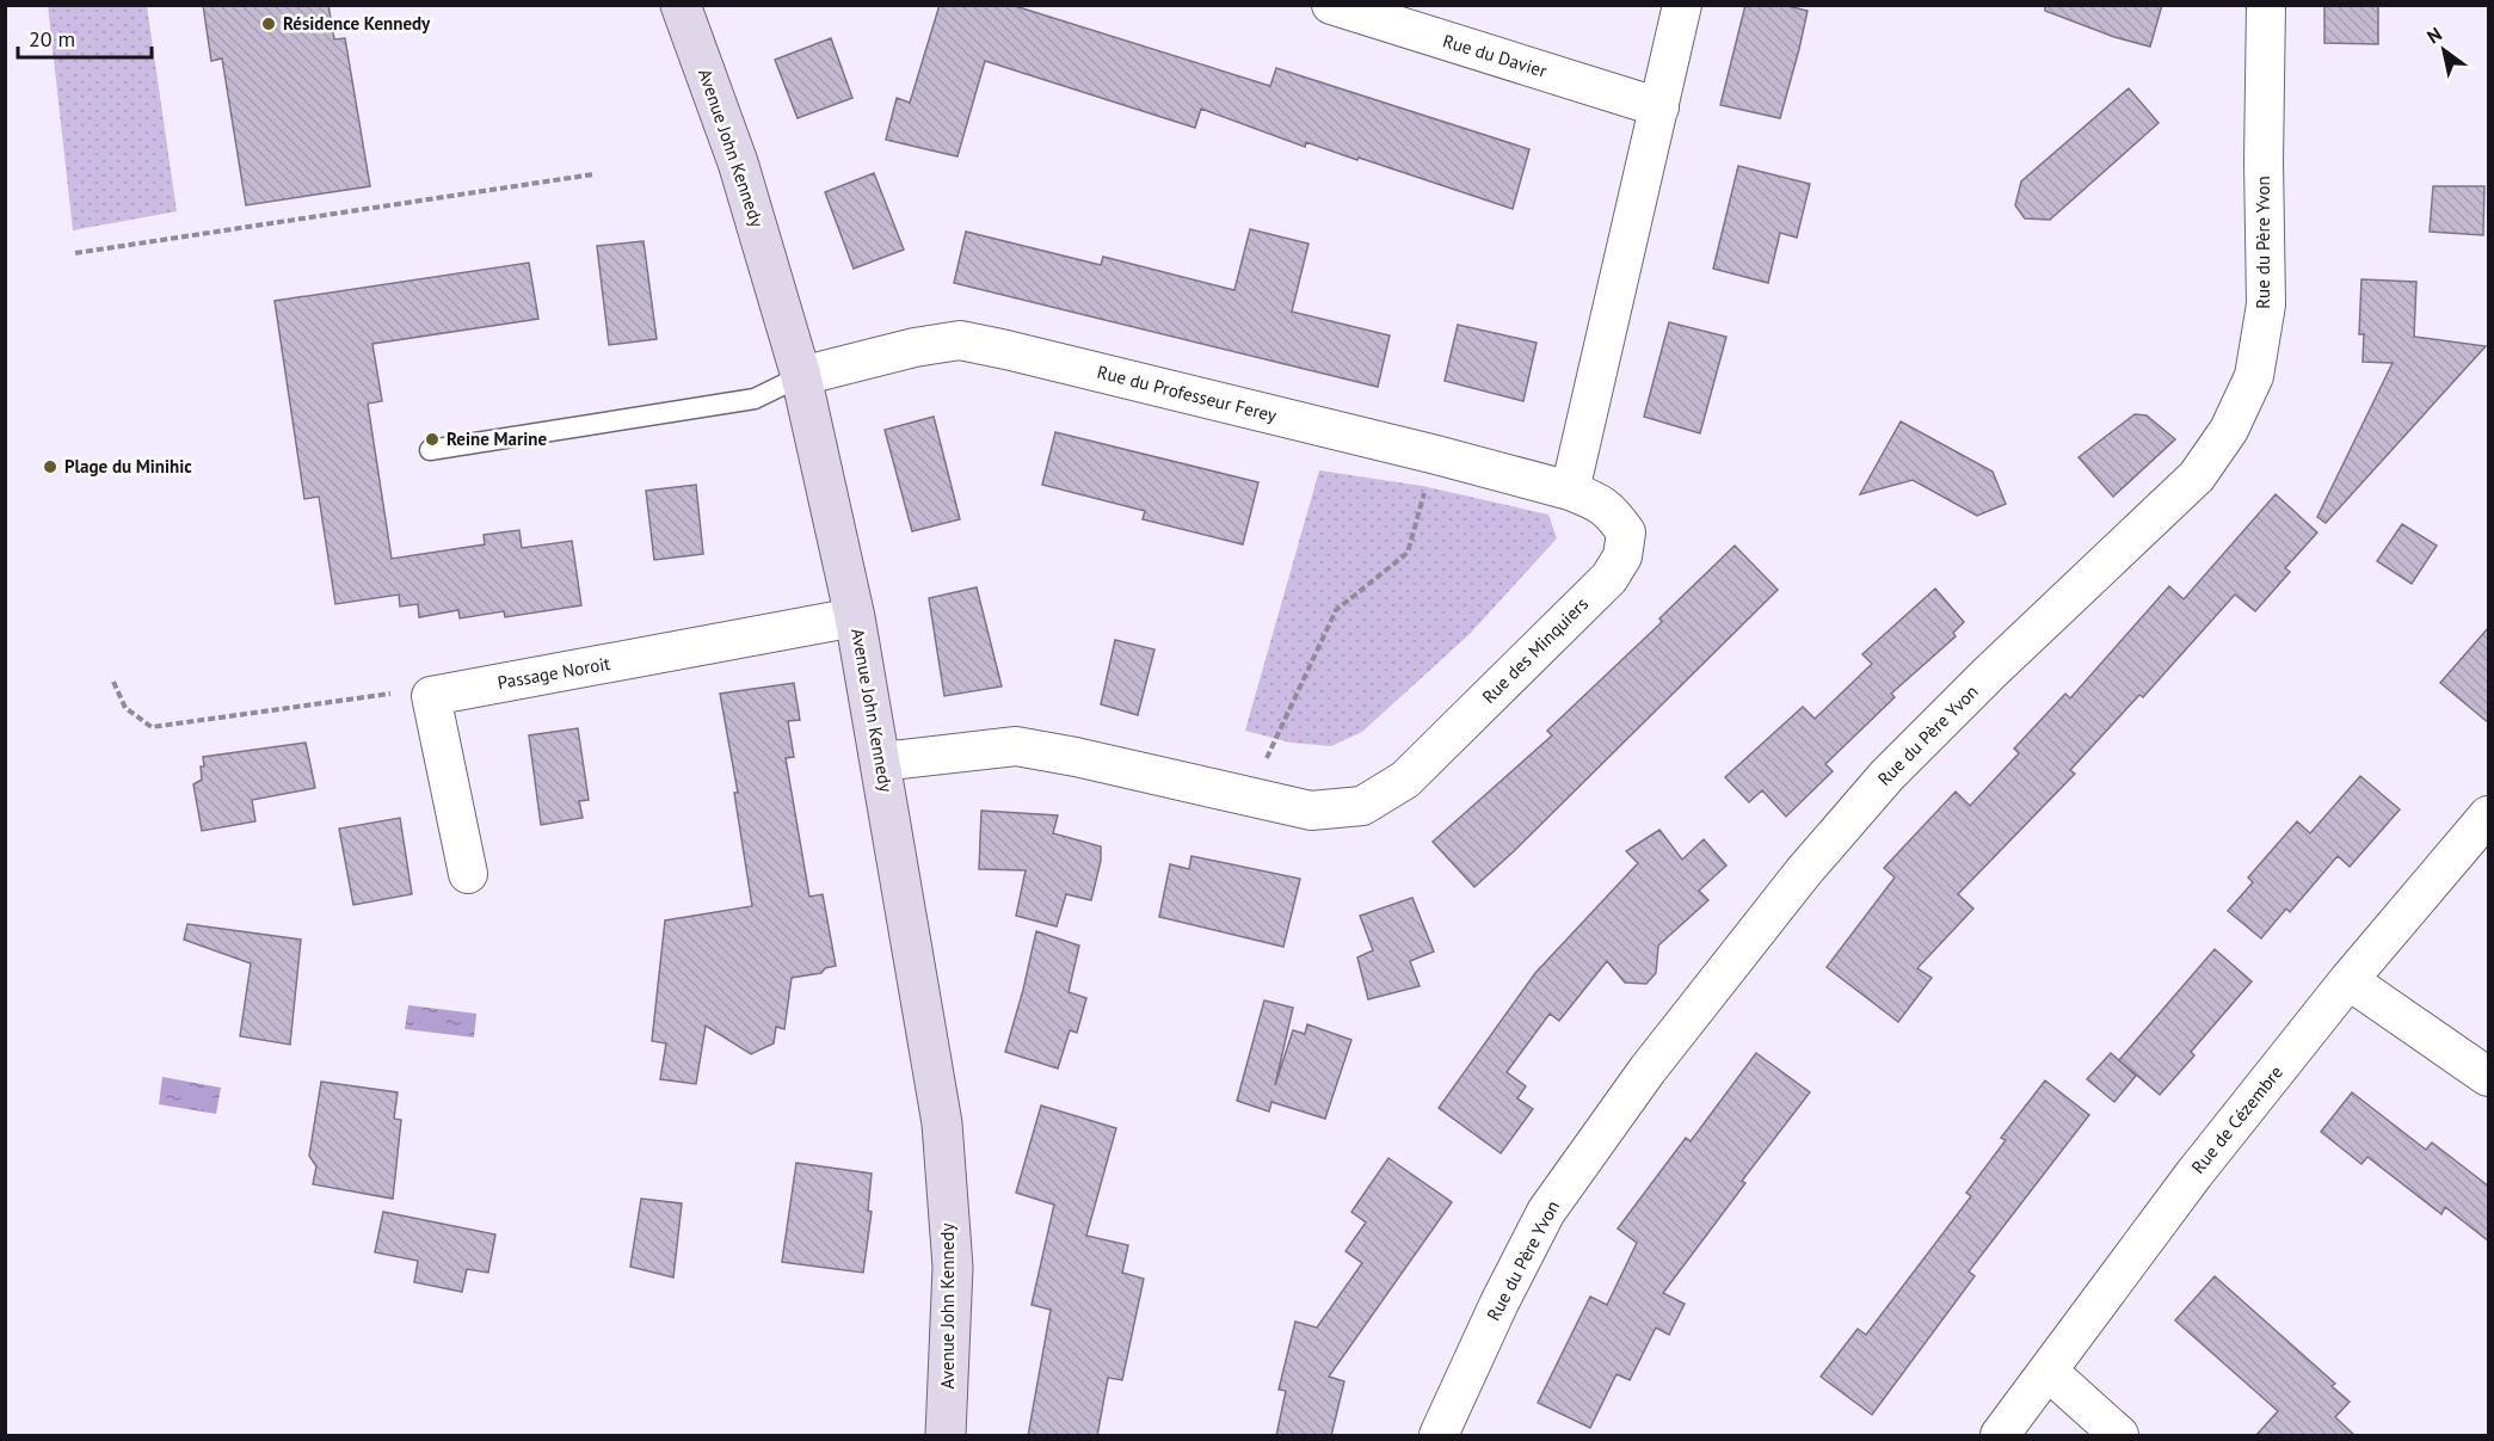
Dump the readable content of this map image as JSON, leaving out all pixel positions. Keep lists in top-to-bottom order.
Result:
{
  "streets": {
    "main road": ["Avenue John Kennedy"],
    "street": [
      "Rue du Davier",
      "Rue du Père Yvon",
      "Rue du Professeur Ferey",
      "Rue des Minquiers",
      "Passage Noroit",
      "Rue de Cézembre"
    ]
  },
  "crossings": [
    ["Avenue John Kennedy", "Rue du Professeur Ferey"],
    ["Avenue John Kennedy", "Rue des Minquiers"],
    ["Avenue John Kennedy", "Passage Noroit"],
    ["Rue du Professeur Ferey", "Rue des Minquiers"]
  ],
  "places": ["Résidence Kennedy", "Reine Marine", "Plage du Minihic"],
  "scale_bar": "20 m",
  "north": "top left"
}
